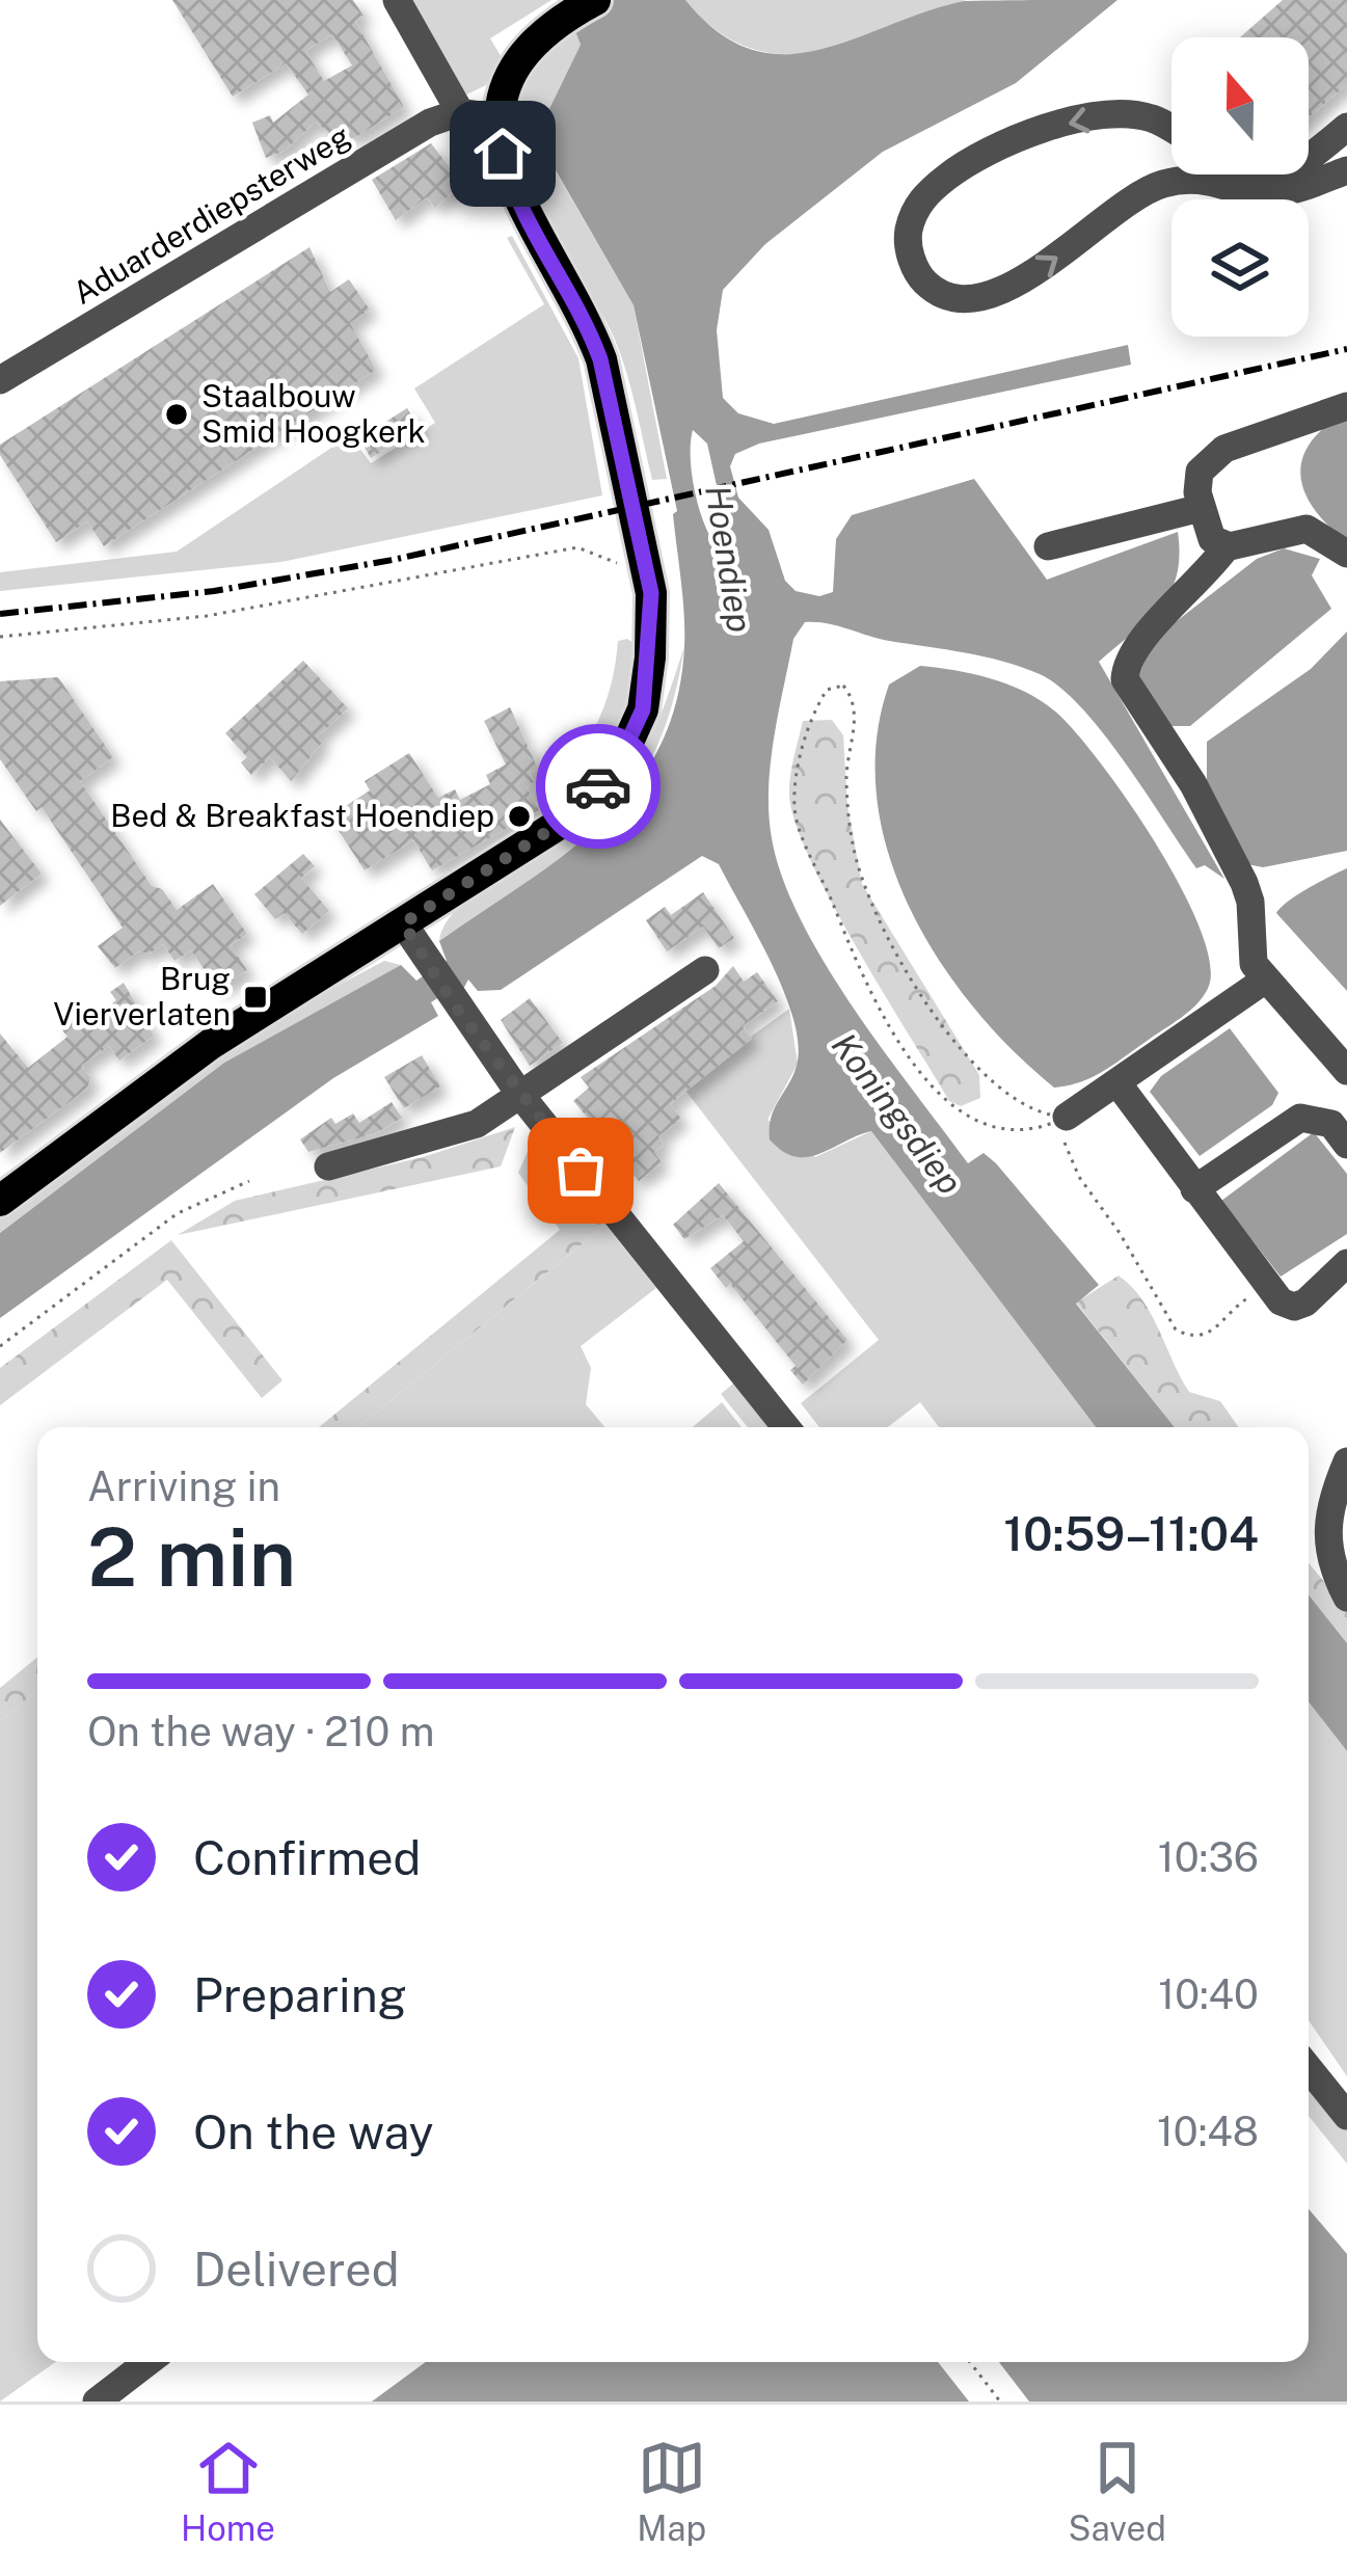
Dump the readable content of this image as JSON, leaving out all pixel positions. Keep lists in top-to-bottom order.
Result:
{
  "streets": {
    "street": ["Aduarderdiepsterweg"]
  },
  "water": ["Hoendiep", "Koningsdiep"],
  "places": {
    "other": ["Staalbouw Smid Hoogkerk", "Bed & Breakfast Hoendiep"],
    "transit": ["Brug Vierverlaten"]
  },
  "north": "top",
  "page": {
    "heading": ["2 min", "Arriving in", "10:59–11:04"],
    "bar": "On the way · 210 m",
    "list": [
      ["Confirmed", "10:36"],
      ["Preparing", "10:40"],
      ["On the way", "10:48"],
      "Delivered"
    ],
    "tabs": ["Home", "Map", "Saved"]
  }
}
